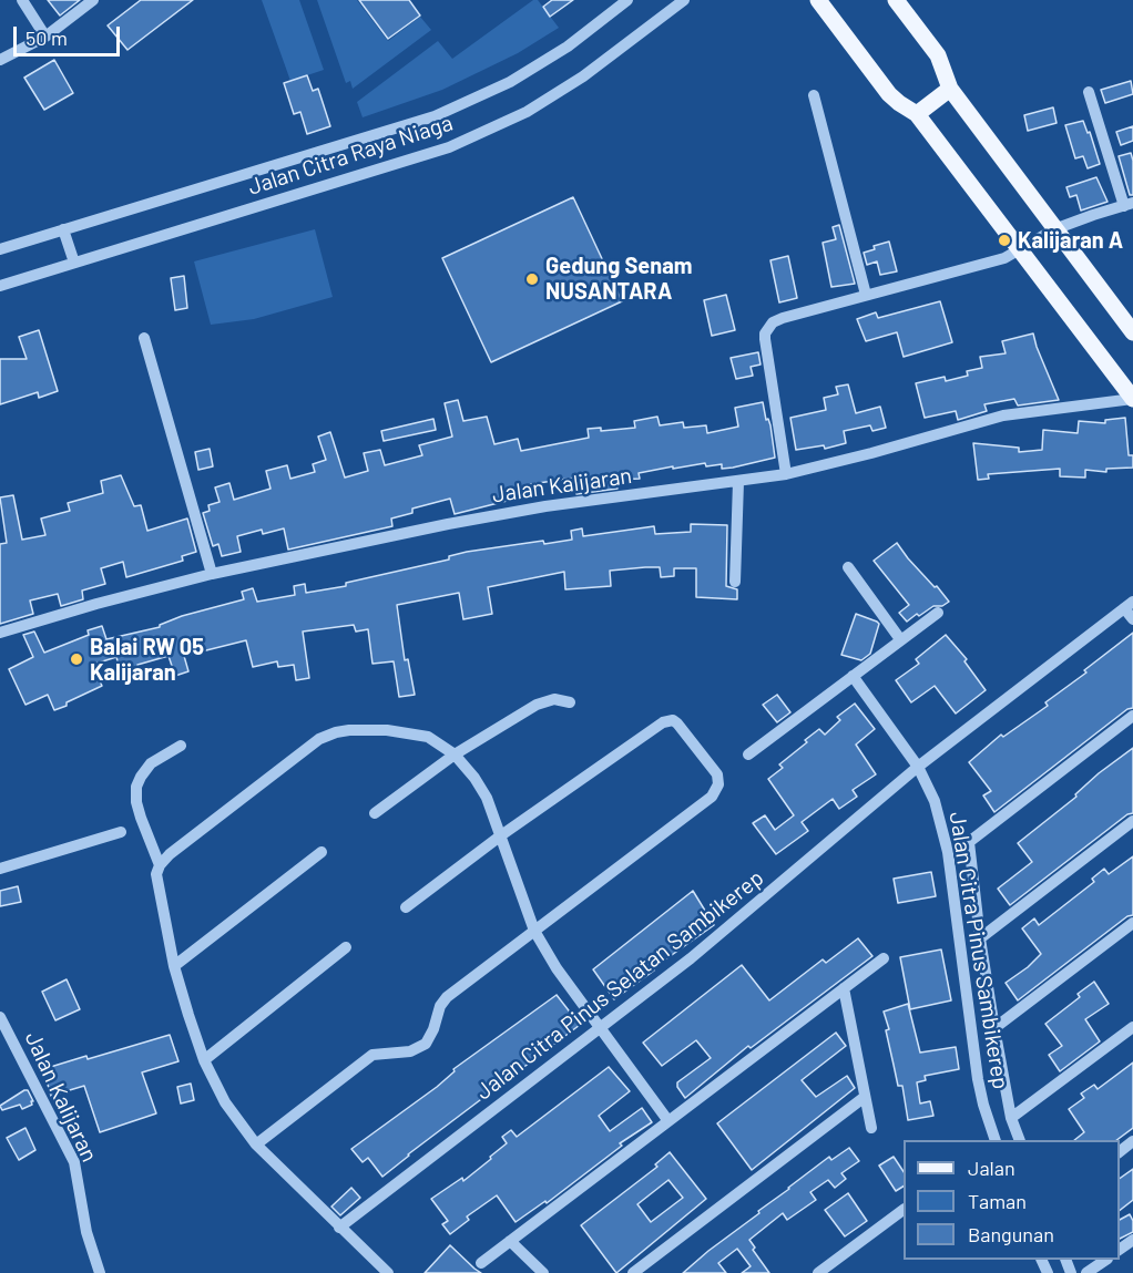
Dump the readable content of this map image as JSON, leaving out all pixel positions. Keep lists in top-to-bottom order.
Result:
{
  "streets": {
    "street": [
      "Jalan Citra Raya Niaga",
      "Jalan Kalijaran",
      "Jalan Citra Pinus Sambikerep",
      "Jalan Citra Pinus Selatan Sambikerep"
    ]
  },
  "crossings": [
    ["Jalan Citra Pinus Sambikerep", "Jalan Citra Pinus Selatan Sambikerep"]
  ],
  "places": ["Kalijaran A", "Gedung Senam NUSANTARA", "Balai RW 05 Kalijaran"],
  "legend": ["Jalan", "Taman", "Bangunan"],
  "scale_bar": "50 m"
}
